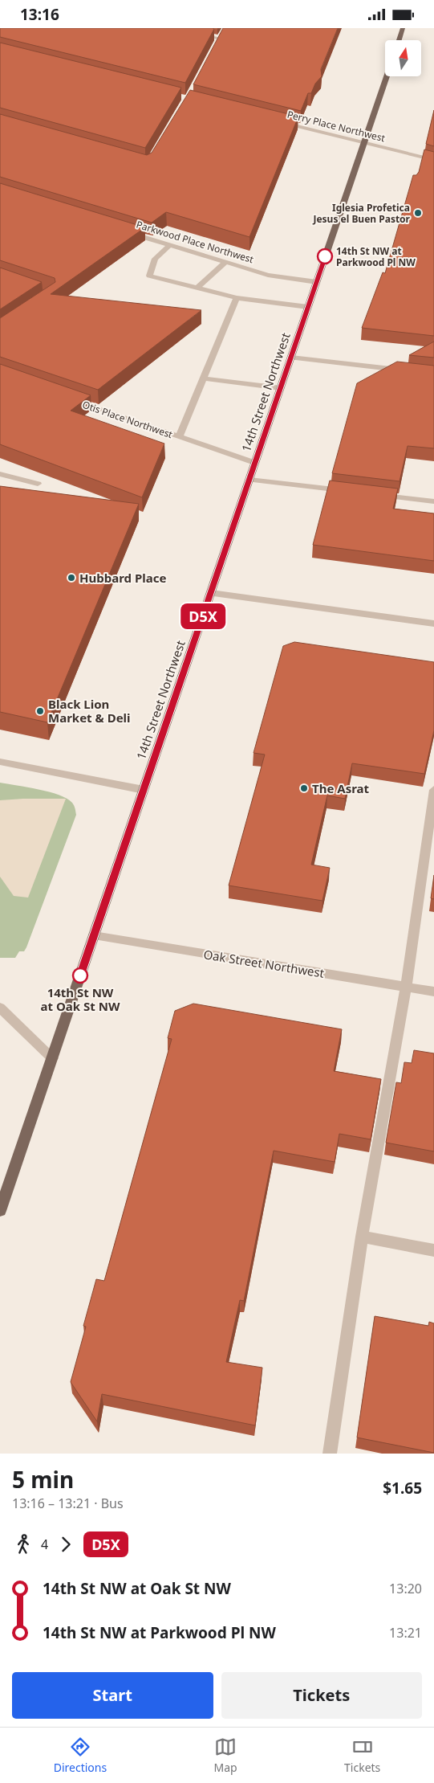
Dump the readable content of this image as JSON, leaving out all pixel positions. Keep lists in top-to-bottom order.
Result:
{
  "streets": {
    "main road": ["14th Street Northwest"],
    "street": [
      "Perry Place Northwest",
      "Parkwood Place Northwest",
      "Otis Place Northwest",
      "Oak Street Northwest"
    ]
  },
  "crossings": [
    ["Perry Place Northwest", "14th Street Northwest"],
    ["Parkwood Place Northwest", "14th Street Northwest"],
    ["14th Street Northwest", "Otis Place Northwest"],
    ["14th Street Northwest", "Oak Street Northwest"]
  ],
  "places": [
    "Iglesia Profetica Jesus el Buen Pastor",
    "14th St NW at Parkwood Pl NW",
    "Hubbard Place",
    "Black Lion Market & Deli",
    "The Asrat",
    "14th St NW at Oak St NW"
  ],
  "lines": ["bus line D5X"],
  "north": "top",
  "page": {
    "status": "13:16",
    "on_map": "D5X",
    "heading": ["5 min", "13:16 – 13:21 · Bus", "$1.65"],
    "legs": ["4", "D5X"],
    "list": [
      {
        "name": "14th St NW at Oak St NW",
        "value": "13:20"
      },
      {
        "name": "14th St NW at Parkwood Pl NW",
        "value": "13:21"
      }
    ],
    "buttons": ["Start", "Tickets"],
    "tabs": ["Directions", "Map", "Tickets"]
  }
}
